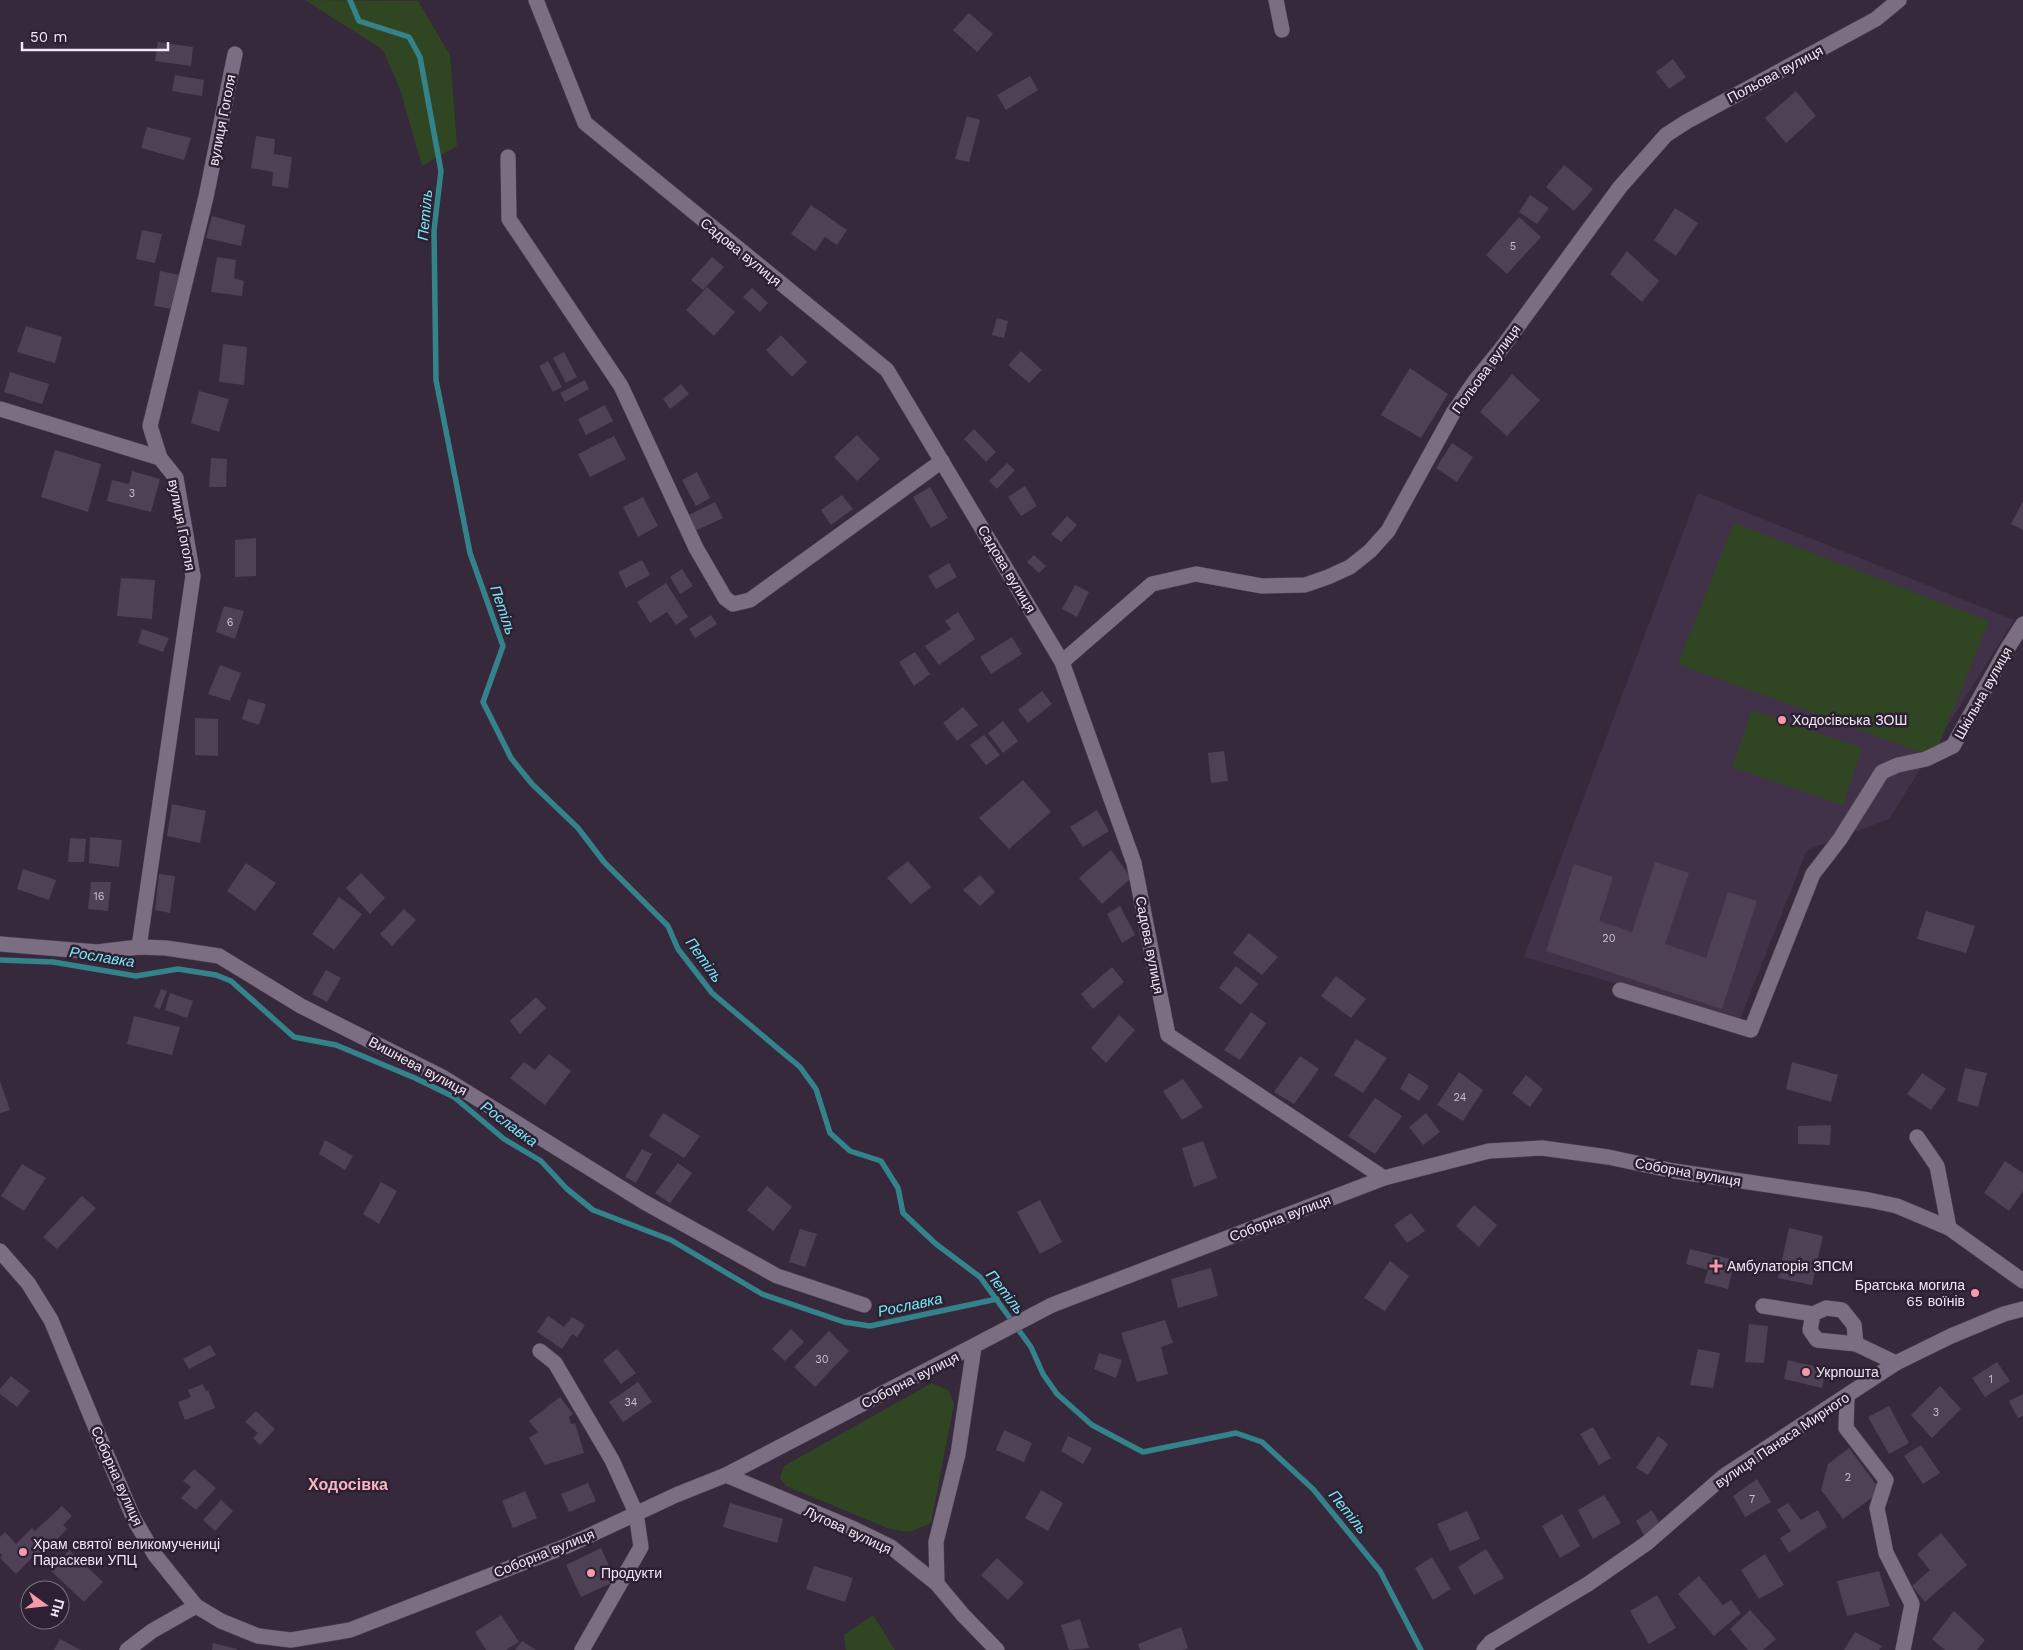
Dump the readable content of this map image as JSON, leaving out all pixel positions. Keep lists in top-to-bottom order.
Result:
{
  "streets": {
    "street": [
      "Польова вулиця",
      "вулиця Гоголя",
      "Садова вулиця",
      "Шкільна вулиця",
      "Вишнева вулиця",
      "Соборна вулиця",
      "вулиця Панаса Мирного",
      "Лугова вулиця"
    ]
  },
  "crossings": [
    ["Польова вулиця", "Садова вулиця"],
    ["вулиця Гоголя", "Вишнева вулиця"],
    ["Садова вулиця", "Соборна вулиця"],
    ["Соборна вулиця", "Лугова вулиця"]
  ],
  "districts": ["Ходосівка"],
  "water": ["Петіль", "Рославка"],
  "places": {
    "other": [
      "Ходосівська ЗОШ",
      "Братська могила 65 воїнів",
      "Укрпошта",
      "Храм святої великомучениці Параскеви УПЦ",
      "Продукти"
    ],
    "health": ["Амбулаторія ЗПСМ"]
  },
  "house_numbers": [
    "5",
    "3",
    "6",
    "16",
    "20",
    "24",
    "30",
    "1",
    "34",
    "3",
    "2",
    "7"
  ],
  "scale_bar": "50 m",
  "north": "right"
}
